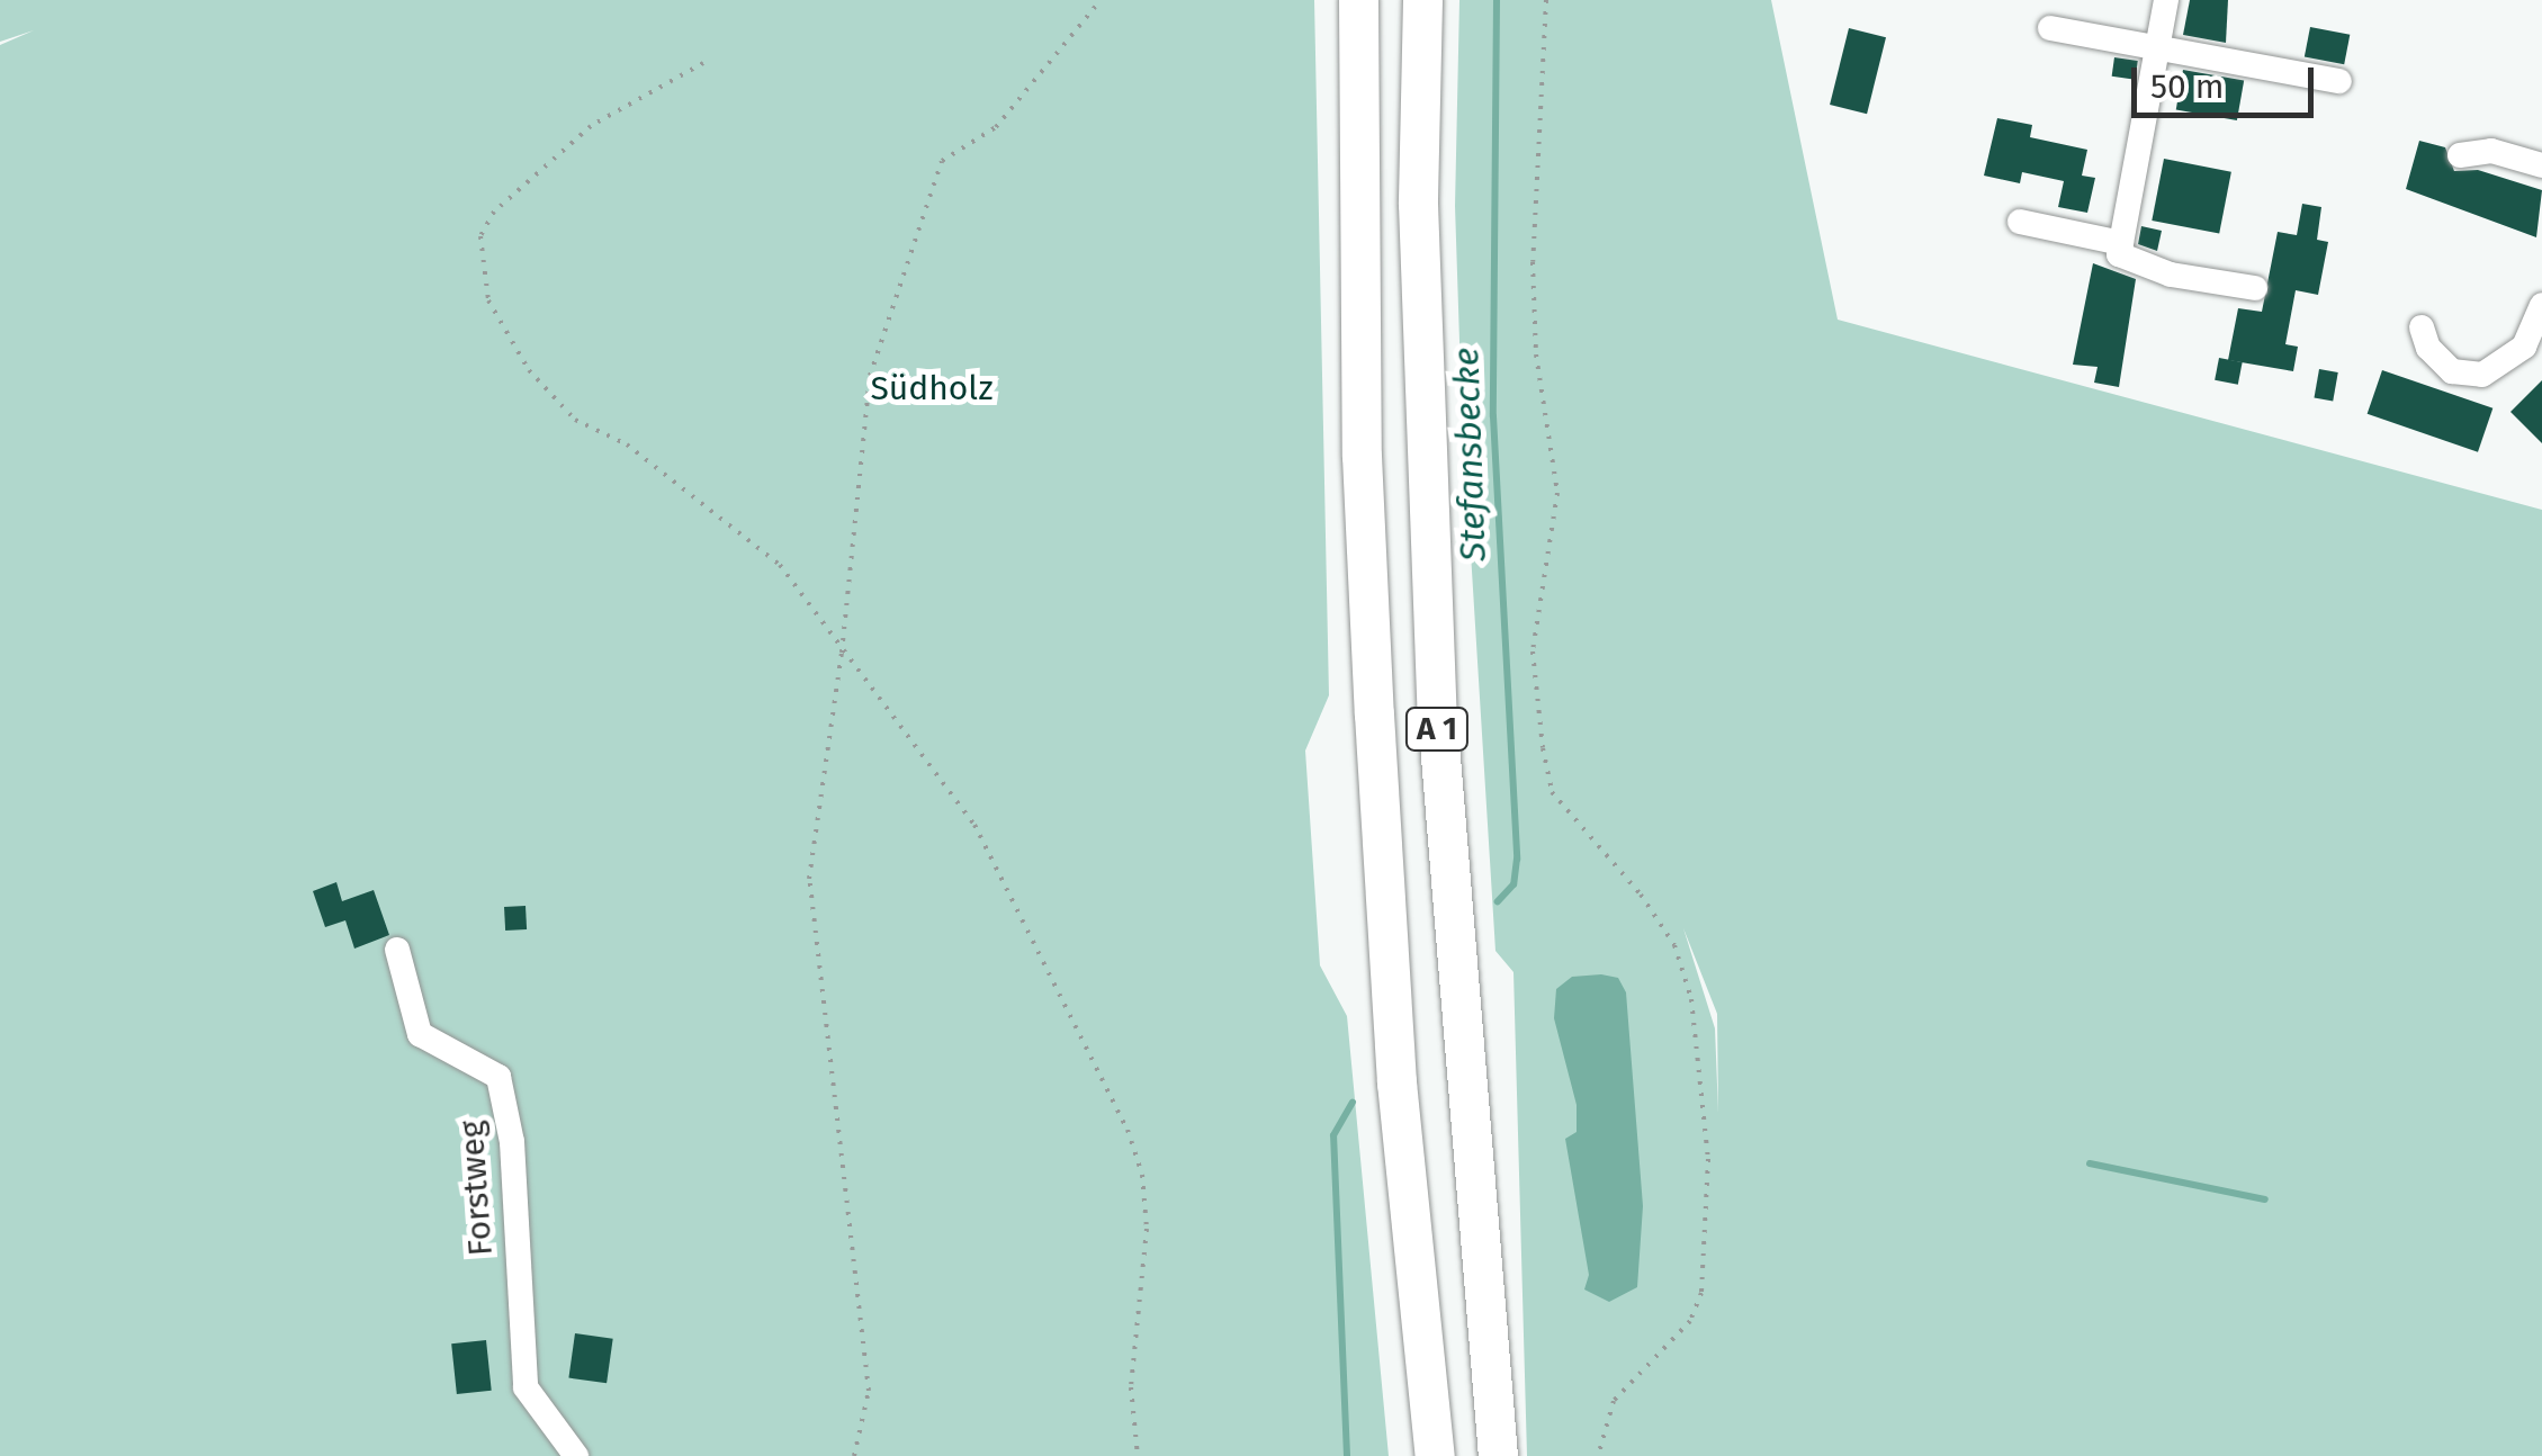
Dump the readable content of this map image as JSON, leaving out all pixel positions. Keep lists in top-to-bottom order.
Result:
{
  "streets": {
    "highway": ["A 1"],
    "street": ["Forstweg"]
  },
  "water": ["Stefansbecke"],
  "parks": ["Südholz"],
  "scale_bar": "50 m"
}
